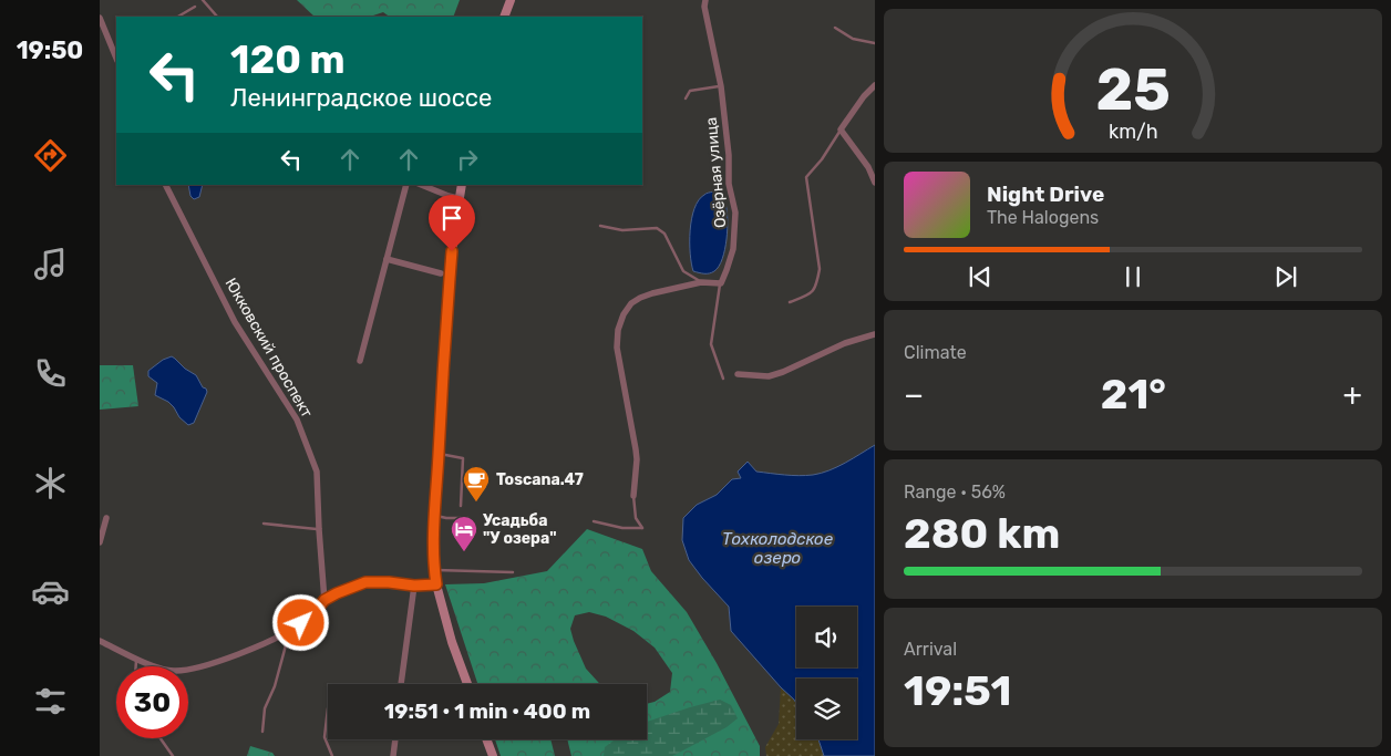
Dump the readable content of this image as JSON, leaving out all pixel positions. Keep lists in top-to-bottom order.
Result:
{
  "streets": {
    "street": ["Озёрная улица", "Юкковский проспект"]
  },
  "water": ["Тохколодское озеро"],
  "places": {
    "cafe": ["Toscana.47"],
    "hotel": ["Усадьба \"У озера\""]
  },
  "page": {
    "tabs": "19:50",
    "turn": ["120 m", "Ленинградское шоссе"],
    "song": ["Night Drive", "The Halogens"],
    "tile": [
      "Climate",
      ["Range · 56%", "280 km"],
      ["Arrival", "19:51"]
    ],
    "heat": ["−", "21°", "+"],
    "limit": "30",
    "trip": "19:51 · 1 min · 400 m",
    "gauge": ["25", "km/h"]
  }
}
